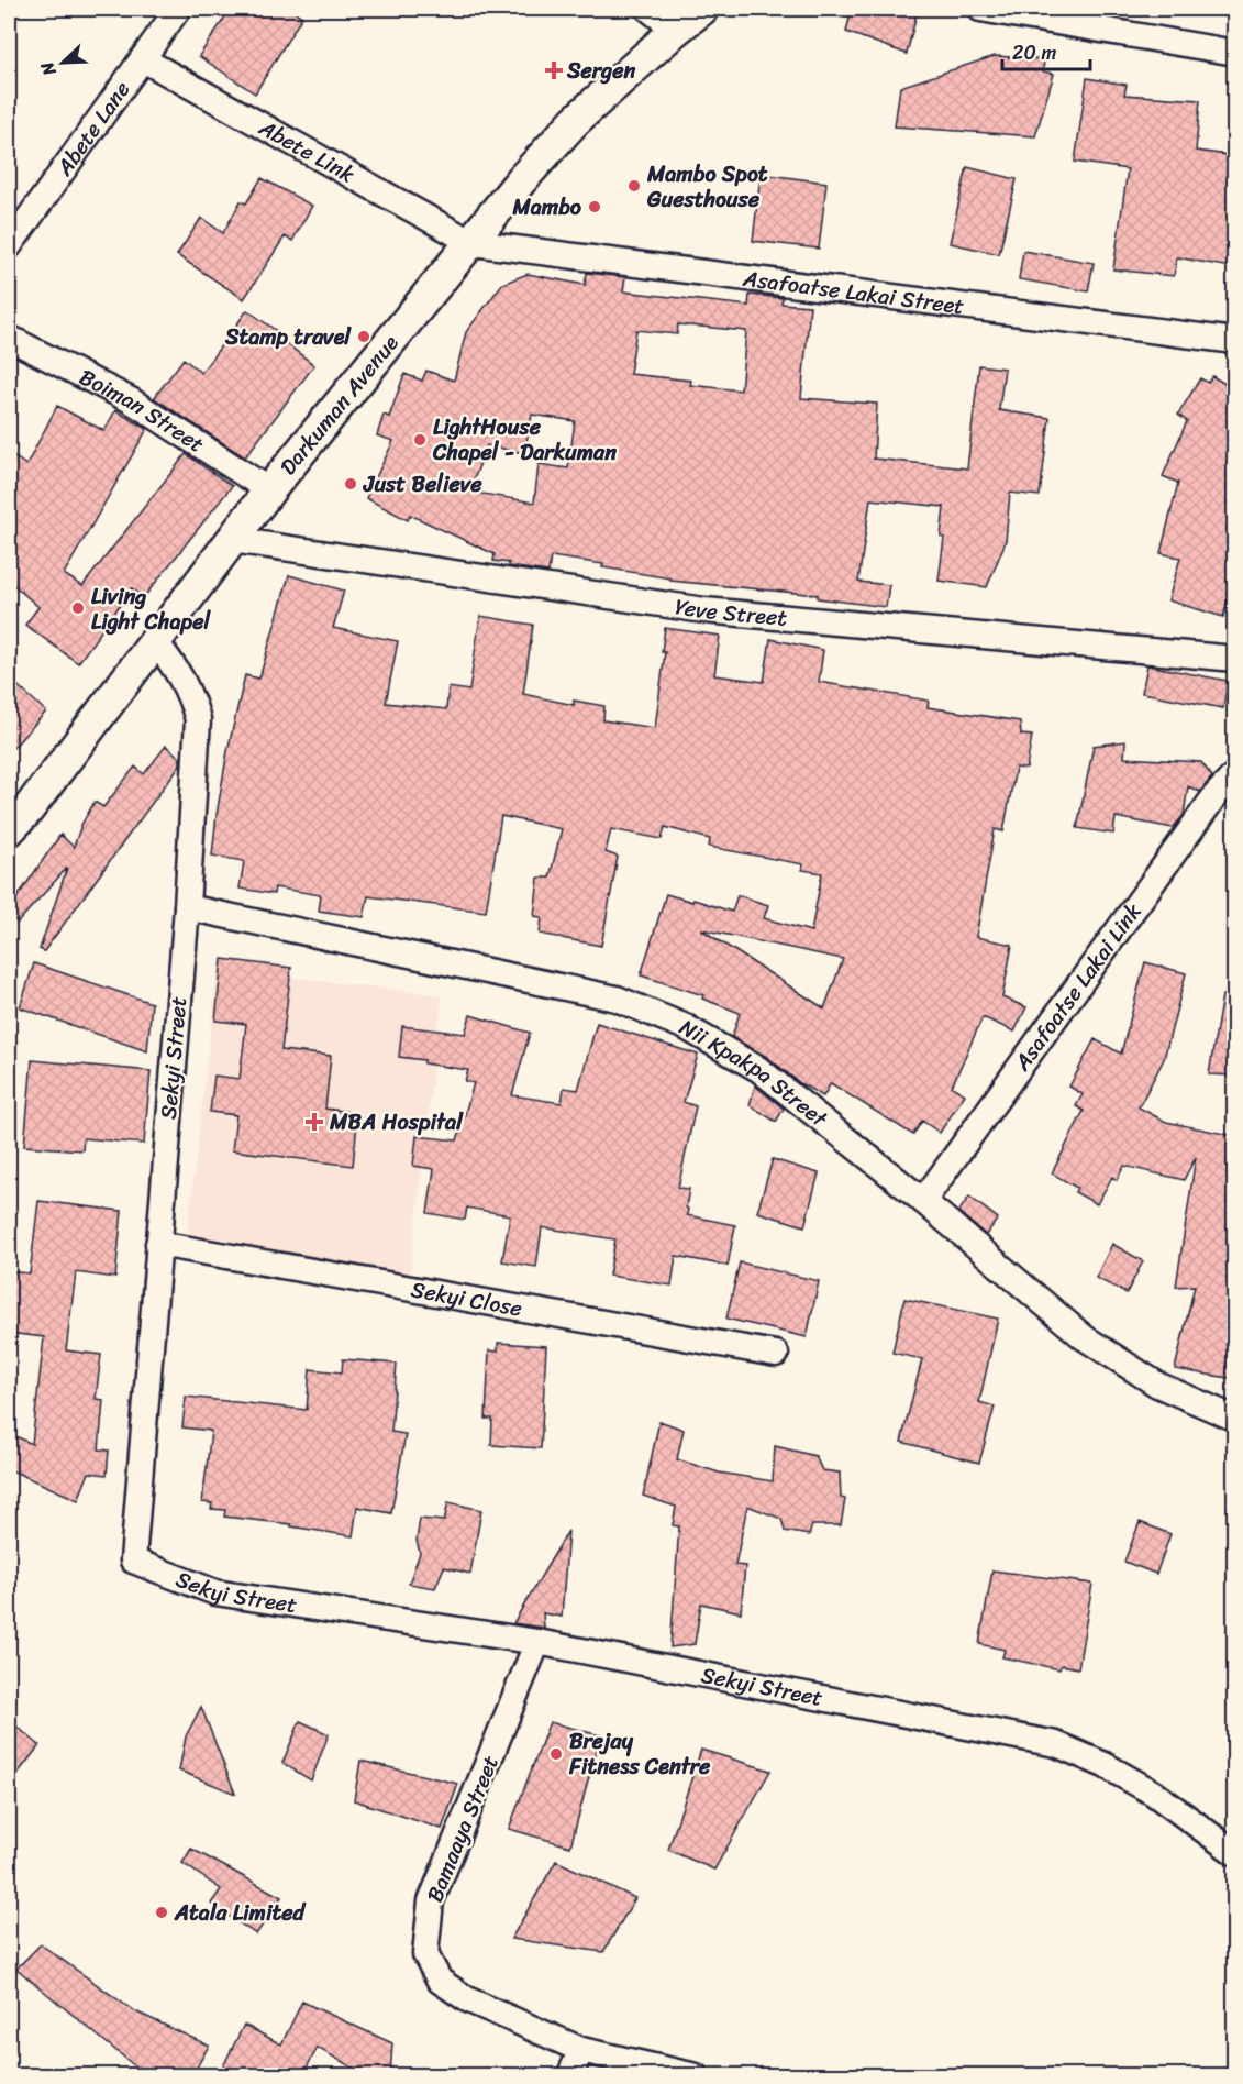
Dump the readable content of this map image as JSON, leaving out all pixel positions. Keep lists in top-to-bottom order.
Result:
{
  "streets": {
    "street": [
      "Abete Lane",
      "Abete Link",
      "Asafoatse Lakai Street",
      "Darkuman Avenue",
      "Boiman Street",
      "Yeve Street",
      "Asafoatse Lakai Link",
      "Sekyi Street",
      "Nii Kpakpa Street",
      "Sekyi Close",
      "Bamaaya Street"
    ]
  },
  "crossings": [
    ["Abete Lane", "Abete Link"],
    ["Abete Link", "Asafoatse Lakai Street"],
    ["Abete Link", "Darkuman Avenue"],
    ["Asafoatse Lakai Street", "Darkuman Avenue"],
    ["Darkuman Avenue", "Boiman Street"],
    ["Darkuman Avenue", "Yeve Street"],
    ["Darkuman Avenue", "Sekyi Street"],
    ["Asafoatse Lakai Link", "Nii Kpakpa Street"],
    ["Sekyi Street", "Nii Kpakpa Street"],
    ["Sekyi Street", "Sekyi Close"],
    ["Sekyi Street", "Bamaaya Street"]
  ],
  "places": {
    "health": ["Sergen", "MBA Hospital"],
    "other": [
      "Mambo Spot Guesthouse",
      "Mambo",
      "Stamp travel",
      "LightHouse Chapel - Darkuman",
      "Just Believe",
      "Living Light Chapel",
      "Brejay Fitness Centre",
      "Atala Limited"
    ]
  },
  "scale_bar": "20 m",
  "north": "bottom left"
}
